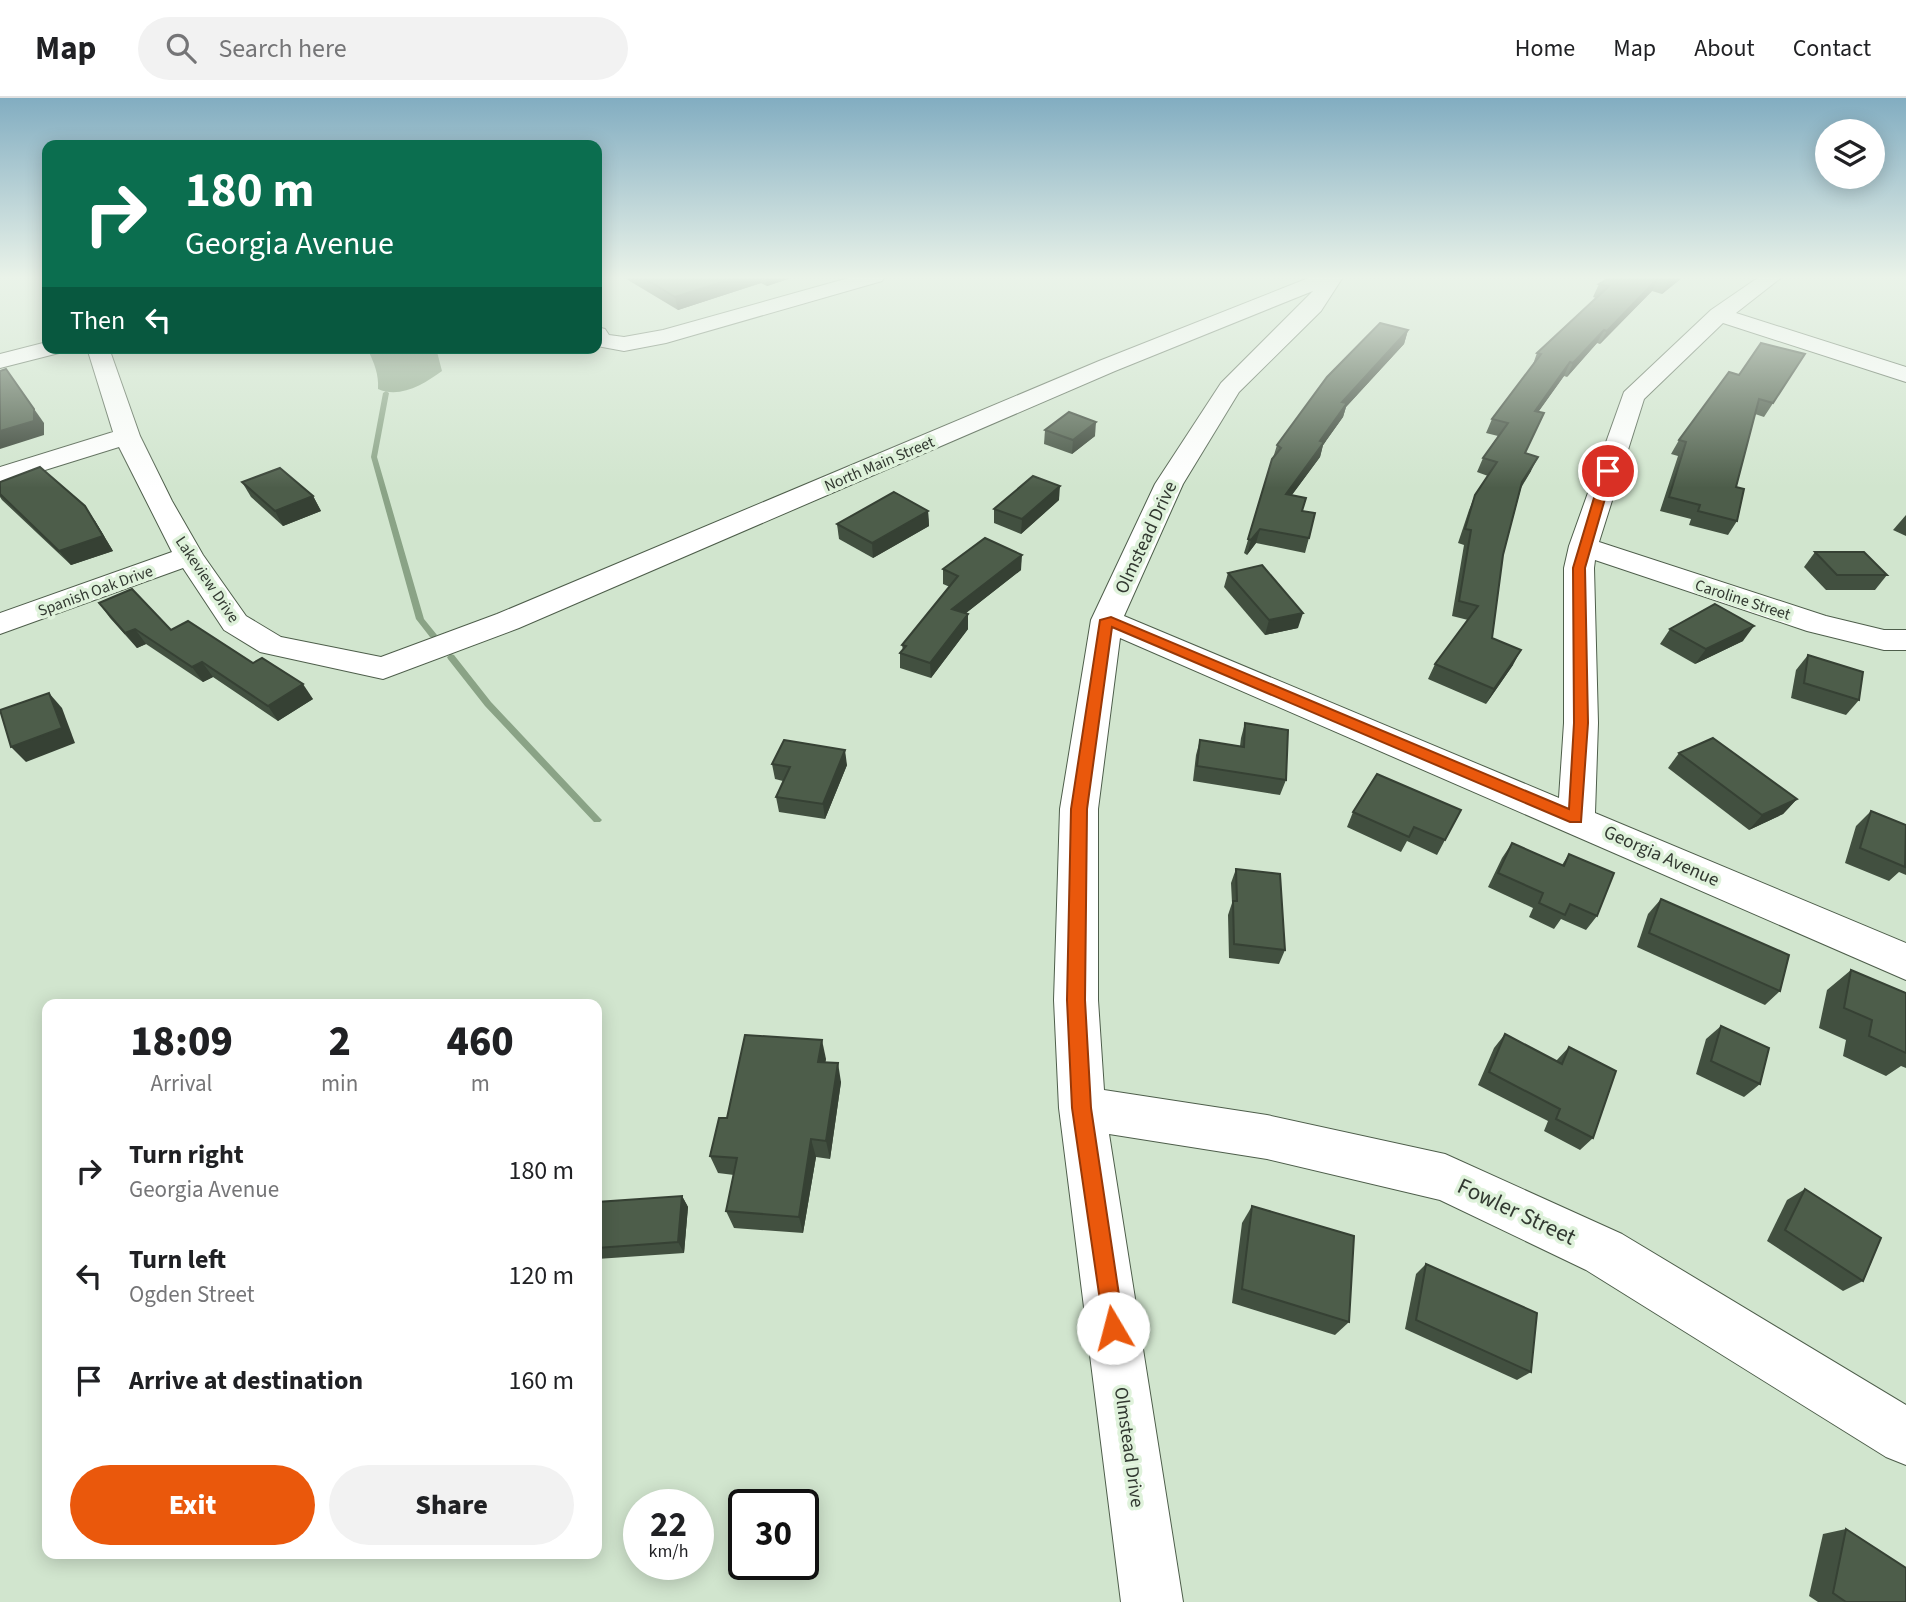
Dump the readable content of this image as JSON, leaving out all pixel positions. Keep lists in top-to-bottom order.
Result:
{
  "streets": {
    "street": [
      "North Main Street",
      "Olmstead Drive",
      "Lakeview Drive",
      "Spanish Oak Drive",
      "Caroline Street",
      "Georgia Avenue",
      "Fowler Street"
    ]
  },
  "crossings": [
    ["North Main Street", "Lakeview Drive"],
    ["Olmstead Drive", "Georgia Avenue"],
    ["Olmstead Drive", "Fowler Street"],
    ["Lakeview Drive", "Spanish Oak Drive"]
  ],
  "page": {
    "header": "Map",
    "search": "Search here",
    "nav": [
      "Home",
      "Map",
      "About",
      "Contact"
    ],
    "turn": ["180 m", "Georgia Avenue"],
    "then": "Then",
    "eta": [
      "18:09",
      "Arrival",
      "2",
      "min",
      "460",
      "m"
    ],
    "list": [
      {
        "name": "Turn right",
        "note": "Georgia Avenue",
        "value": "180 m"
      },
      {
        "name": "Turn left",
        "note": "Ogden Street",
        "value": "120 m"
      },
      {
        "name": "Arrive at destination",
        "value": "160 m"
      }
    ],
    "buttons": ["Exit", "Share"],
    "speed": "22 km/h",
    "limit": "30"
  }
}
